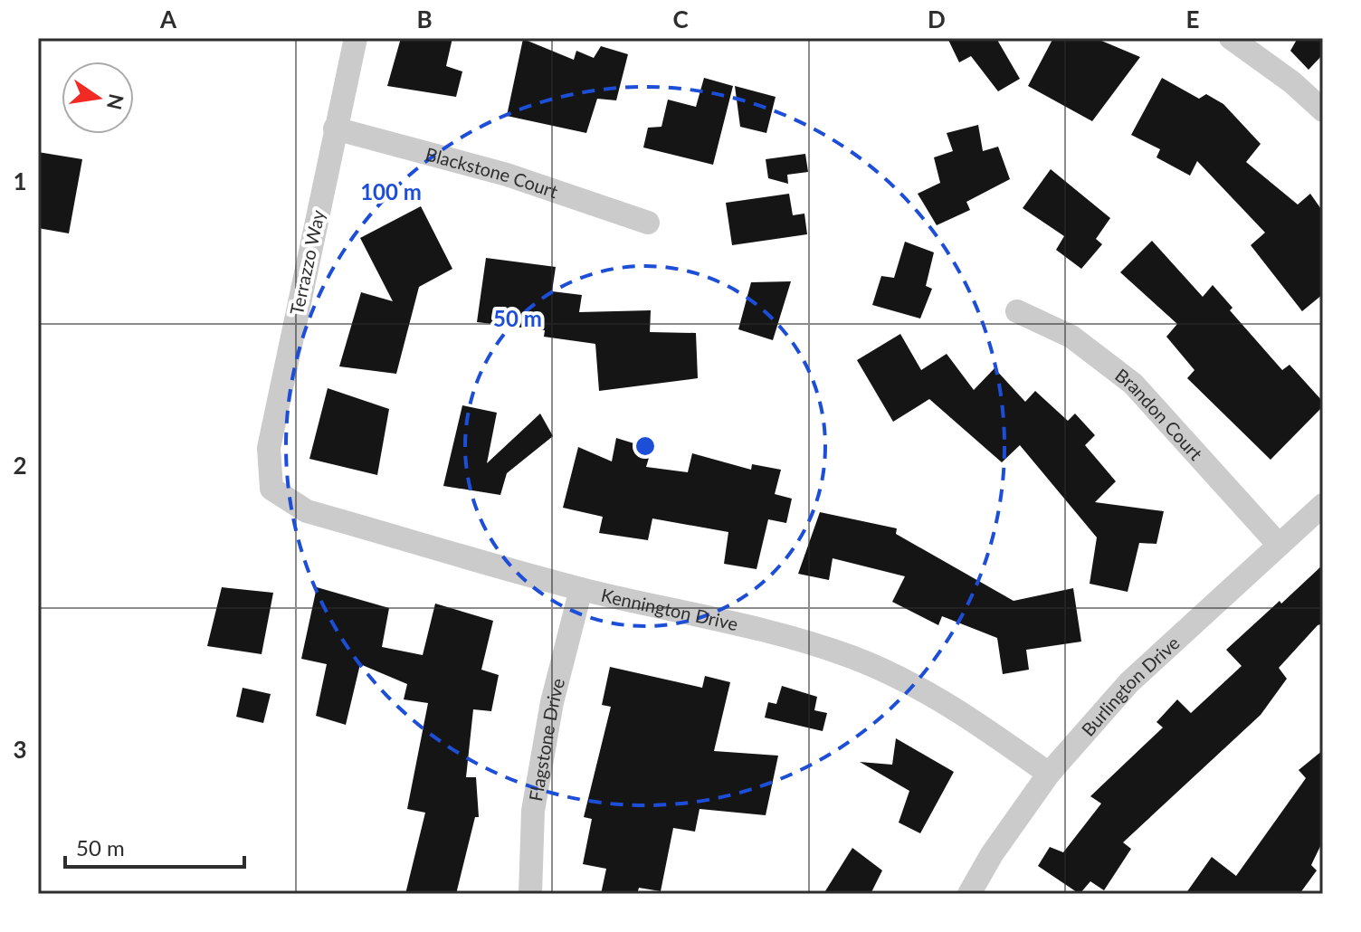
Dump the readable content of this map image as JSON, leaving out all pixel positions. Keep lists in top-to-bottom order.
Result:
{
  "streets": {
    "street": [
      "Blackstone Court",
      "Terrazzo Way",
      "Brandon Court",
      "Kennington Drive",
      "Burlington Drive",
      "Flagstone Drive"
    ]
  },
  "crossings": [
    ["Blackstone Court", "Terrazzo Way"],
    ["Terrazzo Way", "Kennington Drive"],
    ["Brandon Court", "Burlington Drive"],
    ["Kennington Drive", "Burlington Drive"],
    ["Kennington Drive", "Flagstone Drive"]
  ],
  "scale_bar": "50 m",
  "north": "right",
  "grid": {
    "columns": [
      "A",
      "B",
      "C",
      "D",
      "E"
    ],
    "rows": ["1", "2", "3"]
  },
  "rings": ["100 m", "50 m"]
}
